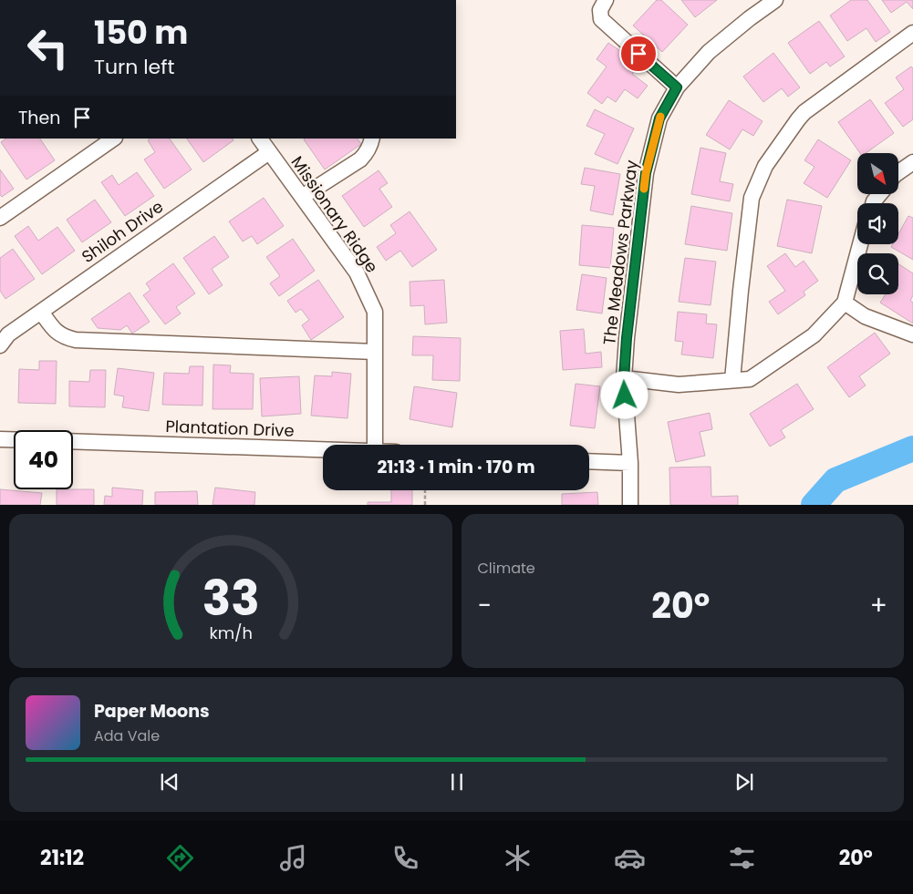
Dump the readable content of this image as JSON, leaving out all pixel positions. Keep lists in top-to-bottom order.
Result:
{
  "streets": {
    "street": [
      "Missionary Ridge",
      "Shiloh Drive",
      "The Meadows Parkway",
      "Plantation Drive"
    ]
  },
  "crossings": [
    ["Missionary Ridge", "Shiloh Drive"]
  ],
  "north": "bottom right",
  "page": {
    "turn": ["150 m", "Turn left"],
    "then": "Then",
    "limit": "40",
    "trip": "21:13 · 1 min · 170 m",
    "tile": "Climate",
    "heat": ["−", "20°", "+"],
    "song": ["Paper Moons", "Ada Vale"],
    "tabs": ["21:12", "20°"],
    "gauge": ["33", "km/h"]
  }
}
